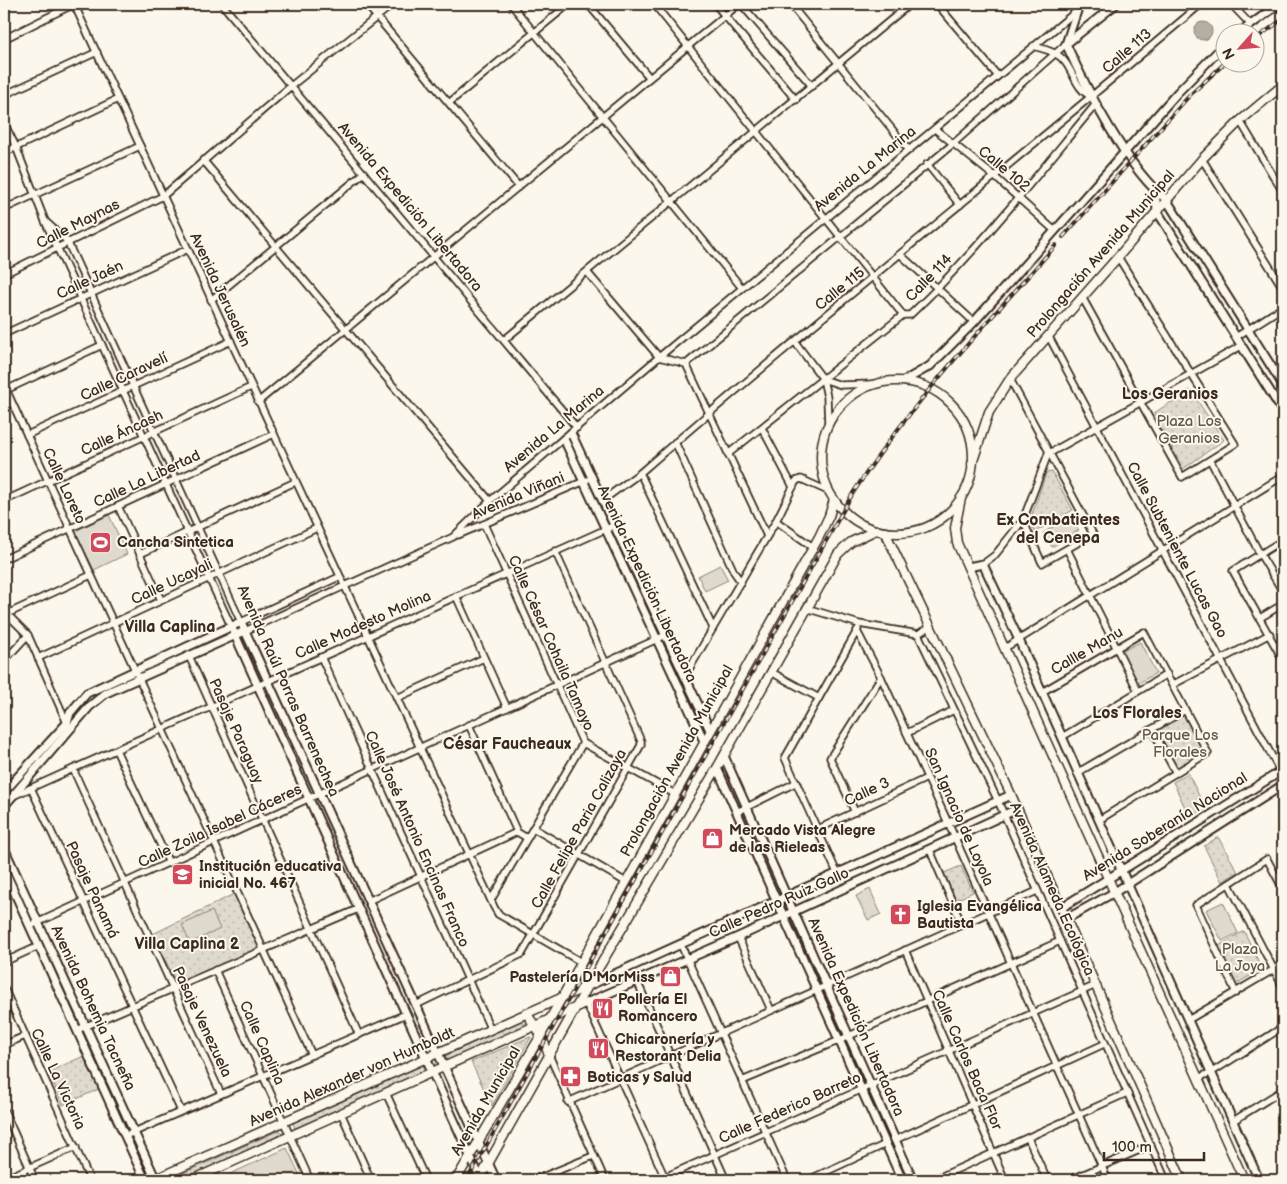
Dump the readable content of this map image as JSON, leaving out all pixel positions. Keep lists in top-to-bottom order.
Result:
{
  "streets": {
    "main road": [
      "Prolongación Avenida Municipal",
      "Avenida Alameda Ecológica",
      "Calle Pedro Ruiz Gallo",
      "Avenida Alexander von Humboldt",
      "Avenida Municipal"
    ],
    "street": [
      "Calle 113",
      "Avenida La Marina",
      "Calle 102",
      "Avenida Expedición Libertadora",
      "Calle Maynas",
      "Calle 114",
      "Calle Jaén",
      "Calle 115",
      "Avenida Jerusalén",
      "Calle Caravelí",
      "Calle Áncash",
      "Calle La Libertad",
      "Calle Loreto",
      "Avenida Viñani",
      "Calle Subteniente Lucas Gao",
      "Calle Ucayali",
      "Calle Modesto Molina",
      "Calle César Cohaila Tamayo",
      "Callle Manu",
      "Avenida Raúl Porras Barrenechea",
      "Pasaje Paraguay",
      "Calle 3",
      "San Ignacio de Loyola",
      "Calle Zoila Isabel Cáceres",
      "Avenida Soberanía Nacional",
      "Calle Felipe Paria Calizaya",
      "Calle José Antonio Encinas Franco",
      "Pasaje Panamá",
      "Avenida Bohemia Tacneña",
      "Pasaje Venezuela",
      "Calle Caplina",
      "Calle Carlos Baca Flor",
      "Calle La Victoria",
      "Calle Federico Barreto"
    ]
  },
  "crossings": [
    ["Calle 113", "Calle 114"],
    ["Calle 113", "Calle 115"],
    ["Avenida La Marina", "Calle 102"],
    ["Avenida La Marina", "Avenida Expedición Libertadora"],
    ["Avenida La Marina", "Avenida Jerusalén"],
    ["Avenida La Marina", "Calle Loreto"],
    ["Avenida La Marina", "Avenida Viñani"],
    ["Avenida La Marina", "Calle Modesto Molina"],
    ["Avenida La Marina", "Avenida Raúl Porras Barrenechea"],
    ["Avenida La Marina", "Pasaje Paraguay"],
    ["Calle 102", "Prolongación Avenida Municipal"],
    ["Calle 102", "Calle 114"],
    ["Calle 102", "Calle 115"],
    ["Avenida Expedición Libertadora", "Calle Maynas"],
    ["Avenida Expedición Libertadora", "Prolongación Avenida Municipal"],
    ["Avenida Expedición Libertadora", "Calle 115"],
    ["Avenida Expedición Libertadora", "Avenida Viñani"],
    ["Avenida Expedición Libertadora", "Calle Modesto Molina"],
    ["Avenida Expedición Libertadora", "Calle Zoila Isabel Cáceres"],
    ["Avenida Expedición Libertadora", "Calle Pedro Ruiz Gallo"],
    ["Avenida Expedición Libertadora", "Calle Federico Barreto"],
    ["Calle Maynas", "Avenida Jerusalén"],
    ["Calle Maynas", "Avenida Raúl Porras Barrenechea"],
    ["Prolongación Avenida Municipal", "Avenida Jerusalén"],
    ["Prolongación Avenida Municipal", "Calle Subteniente Lucas Gao"],
    ["Prolongación Avenida Municipal", "Avenida Alameda Ecológica"],
    ["Prolongación Avenida Municipal", "Calle Pedro Ruiz Gallo"],
    ["Prolongación Avenida Municipal", "Avenida Alexander von Humboldt"],
    ["Prolongación Avenida Municipal", "Avenida Municipal"],
    ["Calle 114", "Calle 115"],
    ["Calle Jaén", "Avenida Jerusalén"],
    ["Calle Jaén", "Avenida Raúl Porras Barrenechea"],
    ["Avenida Jerusalén", "Calle Caravelí"],
    ["Avenida Jerusalén", "Calle Áncash"],
    ["Avenida Jerusalén", "Calle La Libertad"],
    ["Avenida Jerusalén", "Calle Ucayali"],
    ["Avenida Jerusalén", "Calle Modesto Molina"],
    ["Avenida Jerusalén", "Calle César Cohaila Tamayo"],
    ["Avenida Jerusalén", "Calle Zoila Isabel Cáceres"],
    ["Avenida Jerusalén", "Calle Felipe Paria Calizaya"],
    ["Calle Caravelí", "Calle Loreto"],
    ["Calle Caravelí", "Avenida Raúl Porras Barrenechea"],
    ["Calle Áncash", "Calle Loreto"],
    ["Calle Áncash", "Avenida Raúl Porras Barrenechea"],
    ["Calle La Libertad", "Calle Loreto"],
    ["Calle La Libertad", "Avenida Raúl Porras Barrenechea"],
    ["Calle Loreto", "Calle Ucayali"],
    ["Calle Loreto", "Calle Modesto Molina"],
    ["Calle Loreto", "Calle Zoila Isabel Cáceres"],
    ["Avenida Viñani", "Calle César Cohaila Tamayo"],
    ["Calle Subteniente Lucas Gao", "Avenida Soberanía Nacional"],
    ["Calle Ucayali", "Avenida Raúl Porras Barrenechea"],
    ["Calle Modesto Molina", "Calle César Cohaila Tamayo"],
    ["Calle Modesto Molina", "Avenida Raúl Porras Barrenechea"],
    ["Calle Modesto Molina", "Pasaje Paraguay"],
    ["Calle Modesto Molina", "Calle Felipe Paria Calizaya"],
    ["Calle Modesto Molina", "Calle José Antonio Encinas Franco"],
    ["Calle Modesto Molina", "Pasaje Panamá"],
    ["Calle Modesto Molina", "Pasaje Venezuela"],
    ["Calle César Cohaila Tamayo", "Calle Zoila Isabel Cáceres"],
    ["Avenida Raúl Porras Barrenechea", "Calle Zoila Isabel Cáceres"],
    ["Avenida Raúl Porras Barrenechea", "Calle Felipe Paria Calizaya"],
    ["Avenida Raúl Porras Barrenechea", "Avenida Alexander von Humboldt"],
    ["Avenida Raúl Porras Barrenechea", "Avenida Municipal"],
    ["Pasaje Paraguay", "Calle Zoila Isabel Cáceres"],
    ["Calle 3", "San Ignacio de Loyola"],
    ["San Ignacio de Loyola", "Calle Pedro Ruiz Gallo"],
    ["San Ignacio de Loyola", "Calle Federico Barreto"],
    ["Calle Zoila Isabel Cáceres", "Calle Felipe Paria Calizaya"],
    ["Calle Zoila Isabel Cáceres", "Calle José Antonio Encinas Franco"],
    ["Calle Zoila Isabel Cáceres", "Pasaje Panamá"],
    ["Calle Zoila Isabel Cáceres", "Avenida Bohemia Tacneña"],
    ["Calle Zoila Isabel Cáceres", "Pasaje Venezuela"],
    ["Avenida Soberanía Nacional", "Avenida Alameda Ecológica"],
    ["Calle Felipe Paria Calizaya", "Calle José Antonio Encinas Franco"],
    ["Calle José Antonio Encinas Franco", "Avenida Alexander von Humboldt"],
    ["Avenida Alameda Ecológica", "Calle Pedro Ruiz Gallo"],
    ["Avenida Alameda Ecológica", "Calle Federico Barreto"],
    ["Calle Pedro Ruiz Gallo", "Avenida Alexander von Humboldt"],
    ["Avenida Bohemia Tacneña", "Avenida Alexander von Humboldt"],
    ["Calle Caplina", "Avenida Alexander von Humboldt"],
    ["Calle Carlos Baca Flor", "Calle Federico Barreto"]
  ],
  "districts": [
    "Los Geranios",
    "Ex Combatientes del Cenepa",
    "Villa Caplina",
    "Los Florales",
    "César Faucheaux",
    "Villa Caplina 2"
  ],
  "parks": ["Plaza Los Geranios", "Parque Los Florales", "Plaza La Joya"],
  "places": {
    "sports": ["Cancha Sintetica"],
    "shop": ["Mercado Vista Alegre de las Rieleas", "Pastelería D'MorMiss"],
    "school or university": ["Institución educativa inicial No. 467"],
    "church": ["Iglesia Evangélica Bautista"],
    "restaurant": ["Pollería El Romancero", "Chicaronería y Restorant Delia"],
    "pharmacy": ["Boticas y Salud"]
  },
  "scale_bar": "100 m",
  "north": "bottom left"
}
